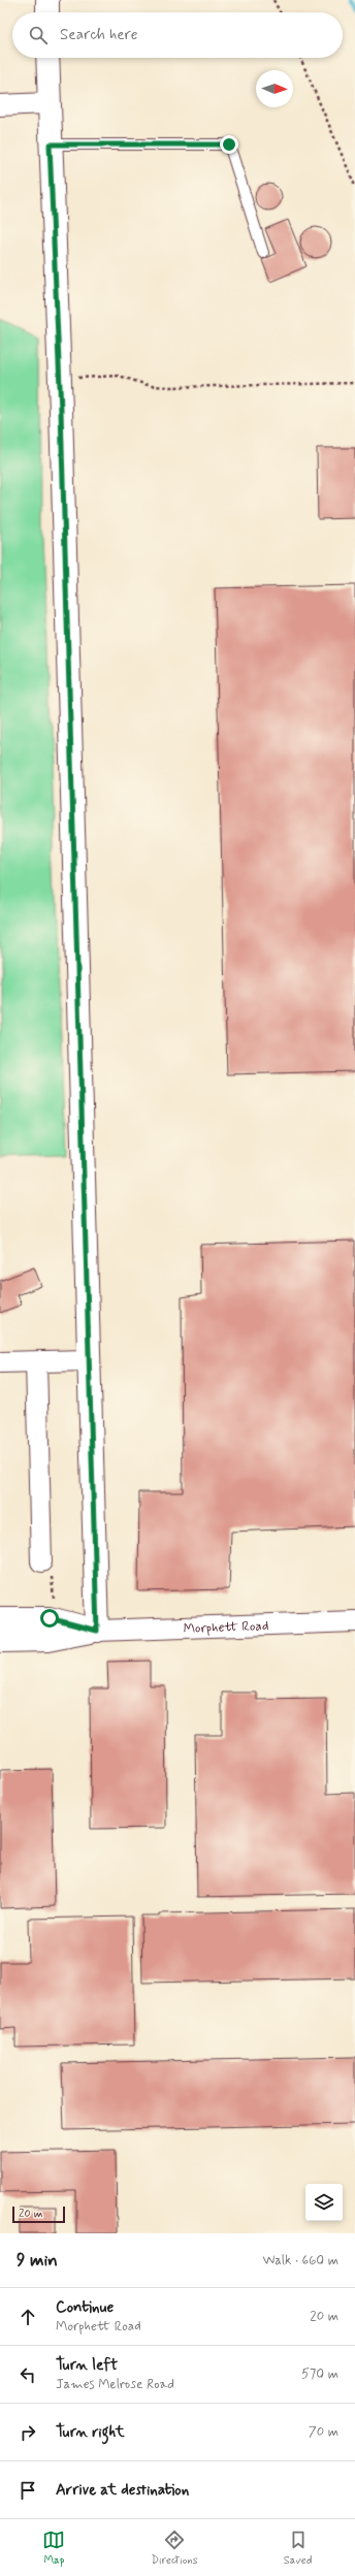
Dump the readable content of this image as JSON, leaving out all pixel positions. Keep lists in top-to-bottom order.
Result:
{
  "streets": {
    "street": ["Morphett Road"]
  },
  "scale_bar": "20 m",
  "north": "right",
  "page": {
    "search": "Search here",
    "scale": "20 m",
    "heading": ["9 min", "Walk · 660 m"],
    "list": [
      ["Continue", "Morphett Road", "20 m"],
      ["Turn left", "James Melrose Road", "570 m"],
      ["Turn right", "70 m"],
      "Arrive at destination"
    ],
    "nav": ["Map", "Directions", "Saved"]
  }
}
